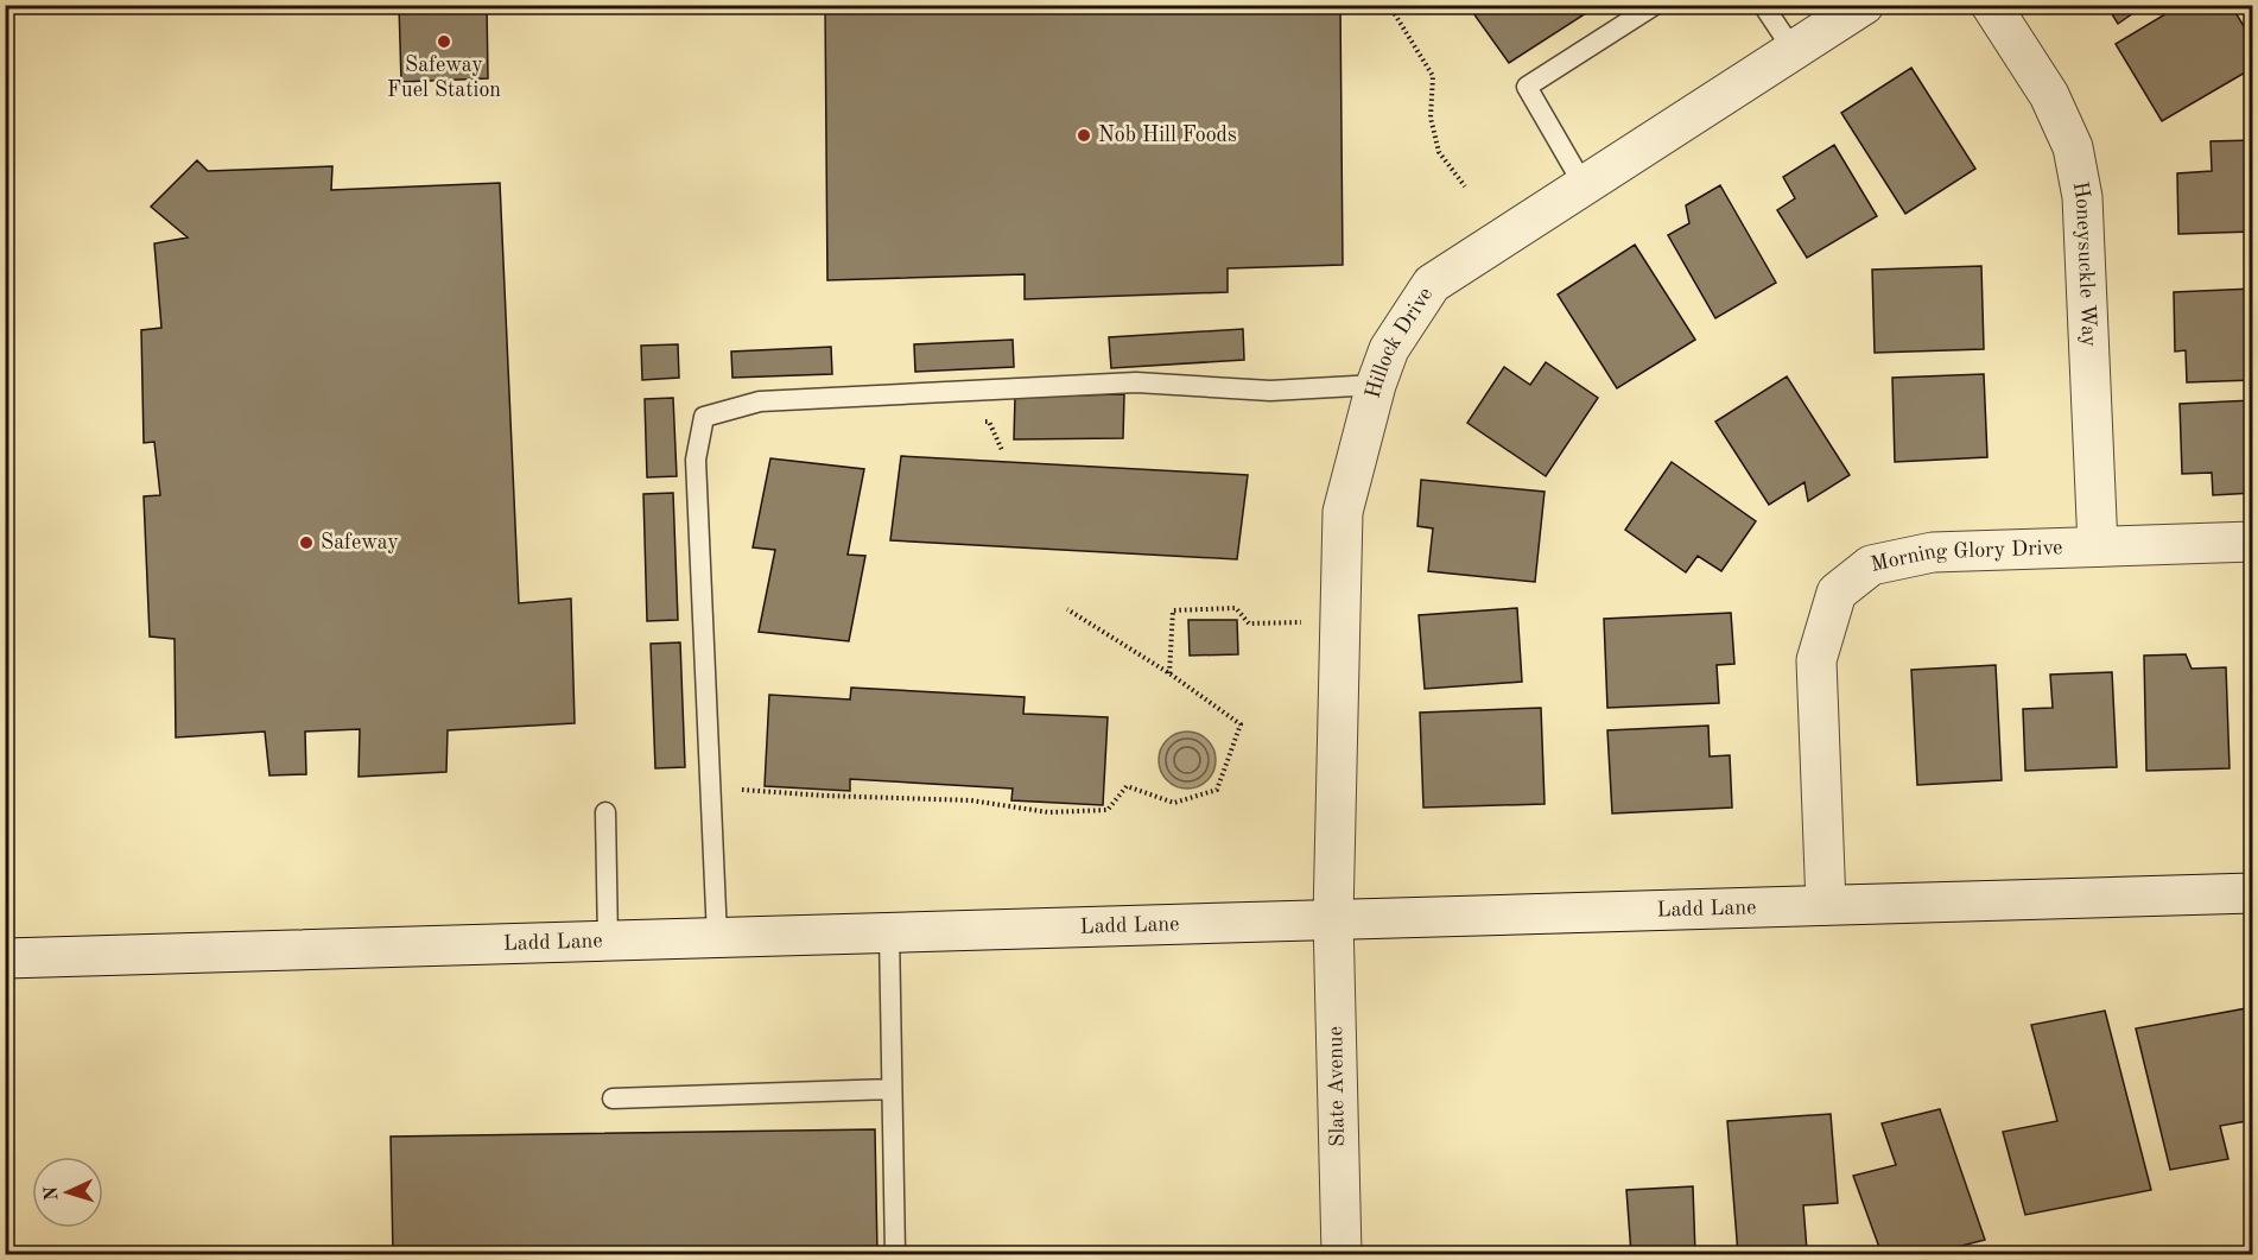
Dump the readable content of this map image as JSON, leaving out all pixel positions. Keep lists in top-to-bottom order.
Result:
{
  "streets": {
    "street": [
      "Honeysuckle Way",
      "Hillock Drive",
      "Morning Glory Drive",
      "Ladd Lane",
      "Slate Avenue"
    ]
  },
  "crossings": [
    ["Honeysuckle Way", "Morning Glory Drive"],
    ["Hillock Drive", "Ladd Lane"],
    ["Hillock Drive", "Slate Avenue"],
    ["Morning Glory Drive", "Ladd Lane"],
    ["Ladd Lane", "Slate Avenue"]
  ],
  "places": ["Safeway Fuel Station", "Nob Hill Foods", "Safeway"],
  "north": "left"
}
